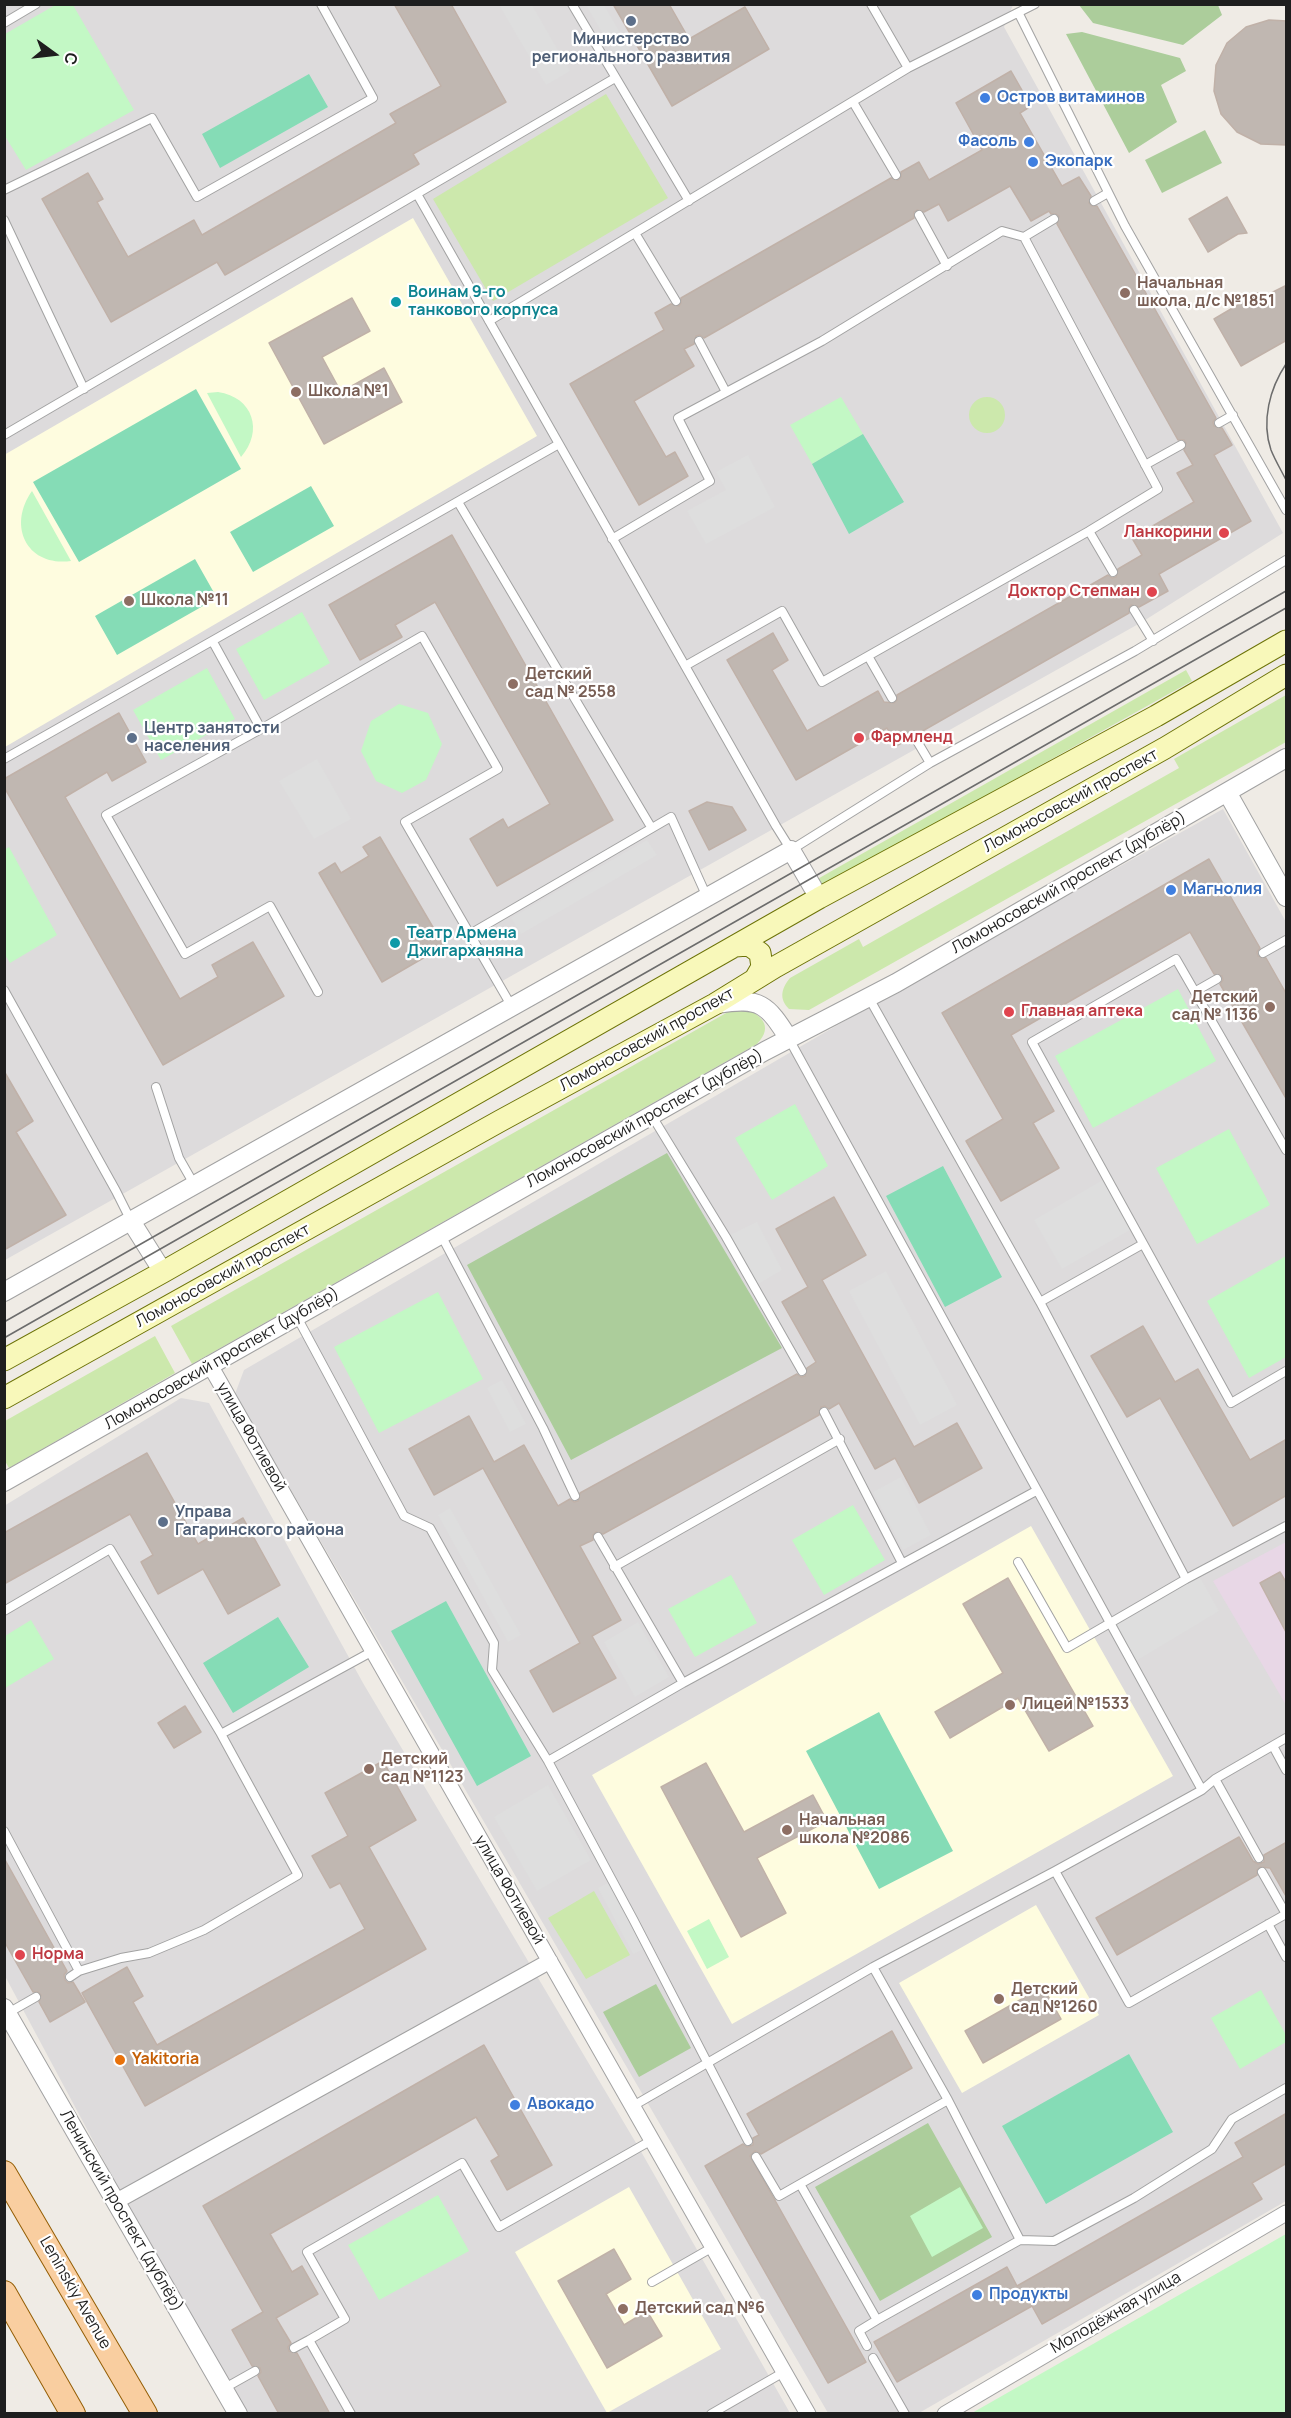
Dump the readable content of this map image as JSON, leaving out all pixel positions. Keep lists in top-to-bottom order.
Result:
{
  "streets": {
    "main road": ["Ломоносовский проспект", "Leninskiy Avenue"],
    "street": [
      "Ломоносовский проспект (дублёр)",
      "улица Фотиевой",
      "Ленинский проспект (дублёр)",
      "Молодёжная улица"
    ]
  },
  "crossings": [
    ["Ломоносовский проспект (дублёр)", "улица Фотиевой"]
  ],
  "places": [
    "Министерство регионального развития",
    "Остров витаминов",
    "Фасоль",
    "Экопарк",
    "Начальная школа, д/с №1851",
    "Воинам 9-го танкового корпуса",
    "Школа №1",
    "Ланкорини",
    "Доктор Степман",
    "Школа №11",
    "Детский сад № 2558",
    "Центр занятости населения",
    "Фармленд",
    "Магнолия",
    "Театр Армена Джигарханяна",
    "Детский сад № 1136",
    "Главная аптека",
    "Управа Гагаринского района",
    "Лицей №1533",
    "Детский сад №1123",
    "Начальная школа №2086",
    "Норма",
    "Детский сад №1260",
    "Yakitoria",
    "Авокадо",
    "Продукты",
    "Детский сад №6"
  ],
  "north": "right"
}
